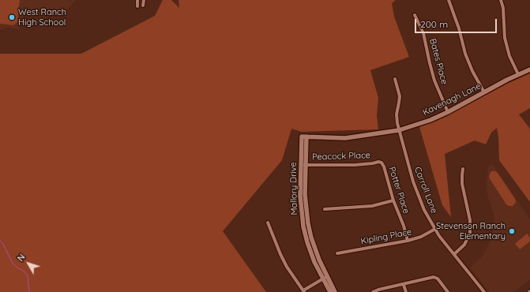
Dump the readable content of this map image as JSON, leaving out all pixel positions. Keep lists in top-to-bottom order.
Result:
{
  "streets": {
    "main road": ["Kavenagh Lane", "Mallory Drive"],
    "street": [
      "Bates Place",
      "Peacock Place",
      "Potter Place",
      "Carroll Lane",
      "Kipling Place"
    ]
  },
  "crossings": [
    ["Bates Place", "Kavenagh Lane"],
    ["Kavenagh Lane", "Mallory Drive"],
    ["Kavenagh Lane", "Carroll Lane"],
    ["Peacock Place", "Mallory Drive"],
    ["Peacock Place", "Potter Place"],
    ["Potter Place", "Kipling Place"],
    ["Carroll Lane", "Kipling Place"]
  ],
  "places": ["West Ranch High School", "Stevenson Ranch Elementary"],
  "scale_bar": "200 m",
  "north": "top left"
}
